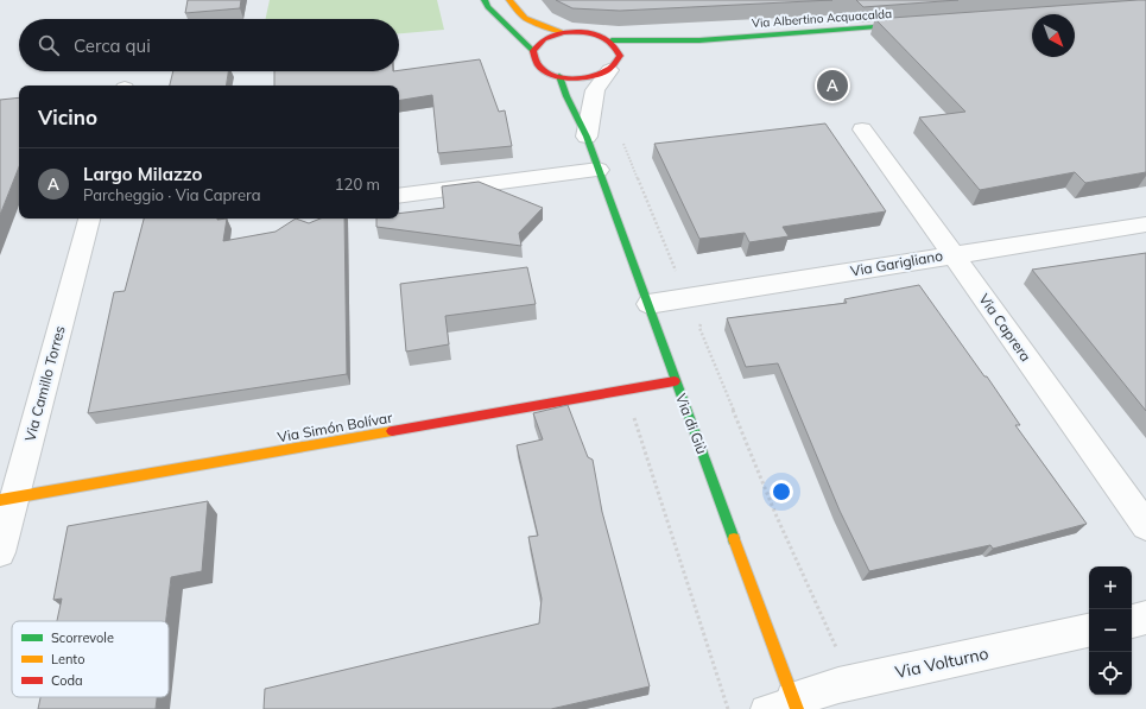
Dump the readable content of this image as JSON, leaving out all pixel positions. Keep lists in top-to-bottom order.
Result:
{
  "streets": {
    "street": [
      "Via Albertino Acquacalda",
      "Via Garigliano",
      "Via Caprera",
      "Via Camillo Torres",
      "Via di Giù",
      "Via Simón Bolívar",
      "Via Volturno"
    ]
  },
  "crossings": [
    ["Via Garigliano", "Via Caprera"],
    ["Via Garigliano", "Via di Giù"],
    ["Via Camillo Torres", "Via Simón Bolívar"],
    ["Via di Giù", "Via Simón Bolívar"],
    ["Via di Giù", "Via Volturno"]
  ],
  "legend": ["Scorrevole", "Lento", "Coda"],
  "north": "bottom right",
  "page": {
    "search": "Cerca qui",
    "pins": "A",
    "heading": "Vicino",
    "list": [
      {
        "mark": "A",
        "name": "Largo Milazzo",
        "note": "Parcheggio · Via Caprera",
        "value": "120 m"
      }
    ],
    "map_buttons": ["+", "−"]
  }
}
